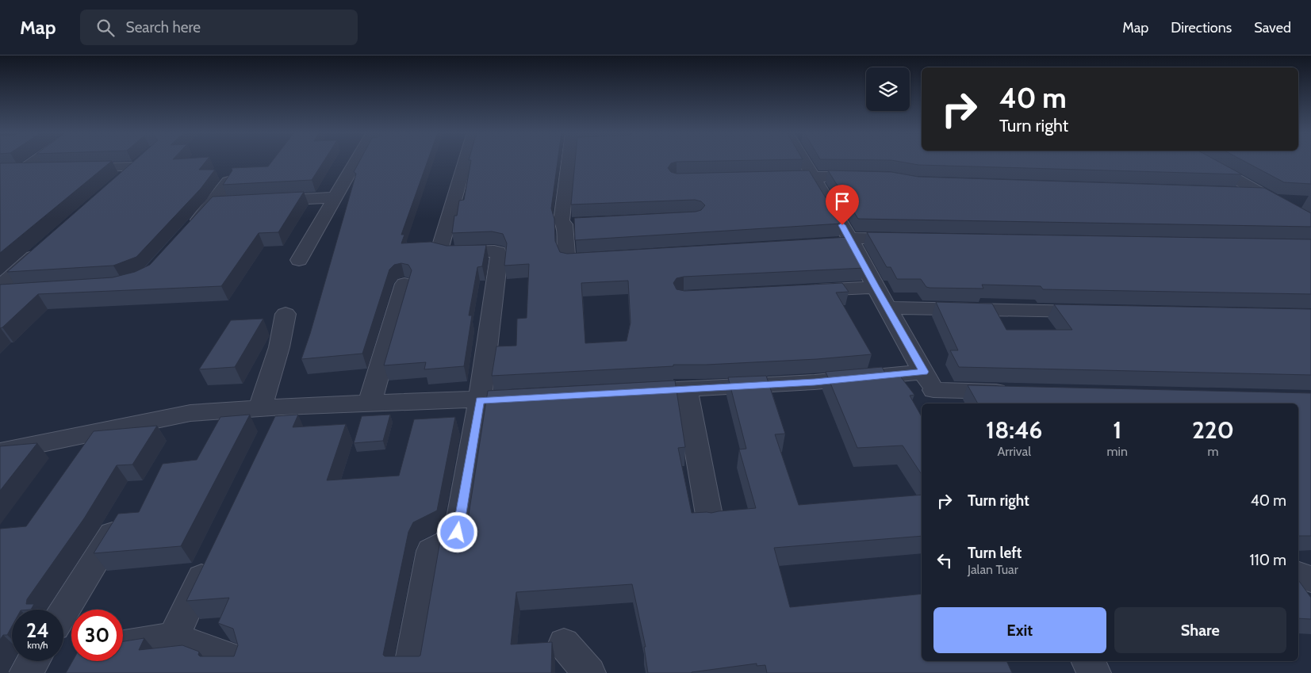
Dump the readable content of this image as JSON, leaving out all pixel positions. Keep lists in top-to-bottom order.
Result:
{
  "page": {
    "header": "Map",
    "search": "Search here",
    "nav": ["Map", "Directions", "Saved"],
    "turn": ["40 m", "Turn right"],
    "eta": [
      "18:46",
      "Arrival",
      "1",
      "min",
      "220",
      "m"
    ],
    "list": [
      {
        "name": "Turn right",
        "value": "40 m"
      },
      {
        "name": "Turn left",
        "note": "Jalan Tuar",
        "value": "110 m"
      }
    ],
    "buttons": ["Exit", "Share"],
    "speed": "24 km/h",
    "limit": "30"
  }
}
